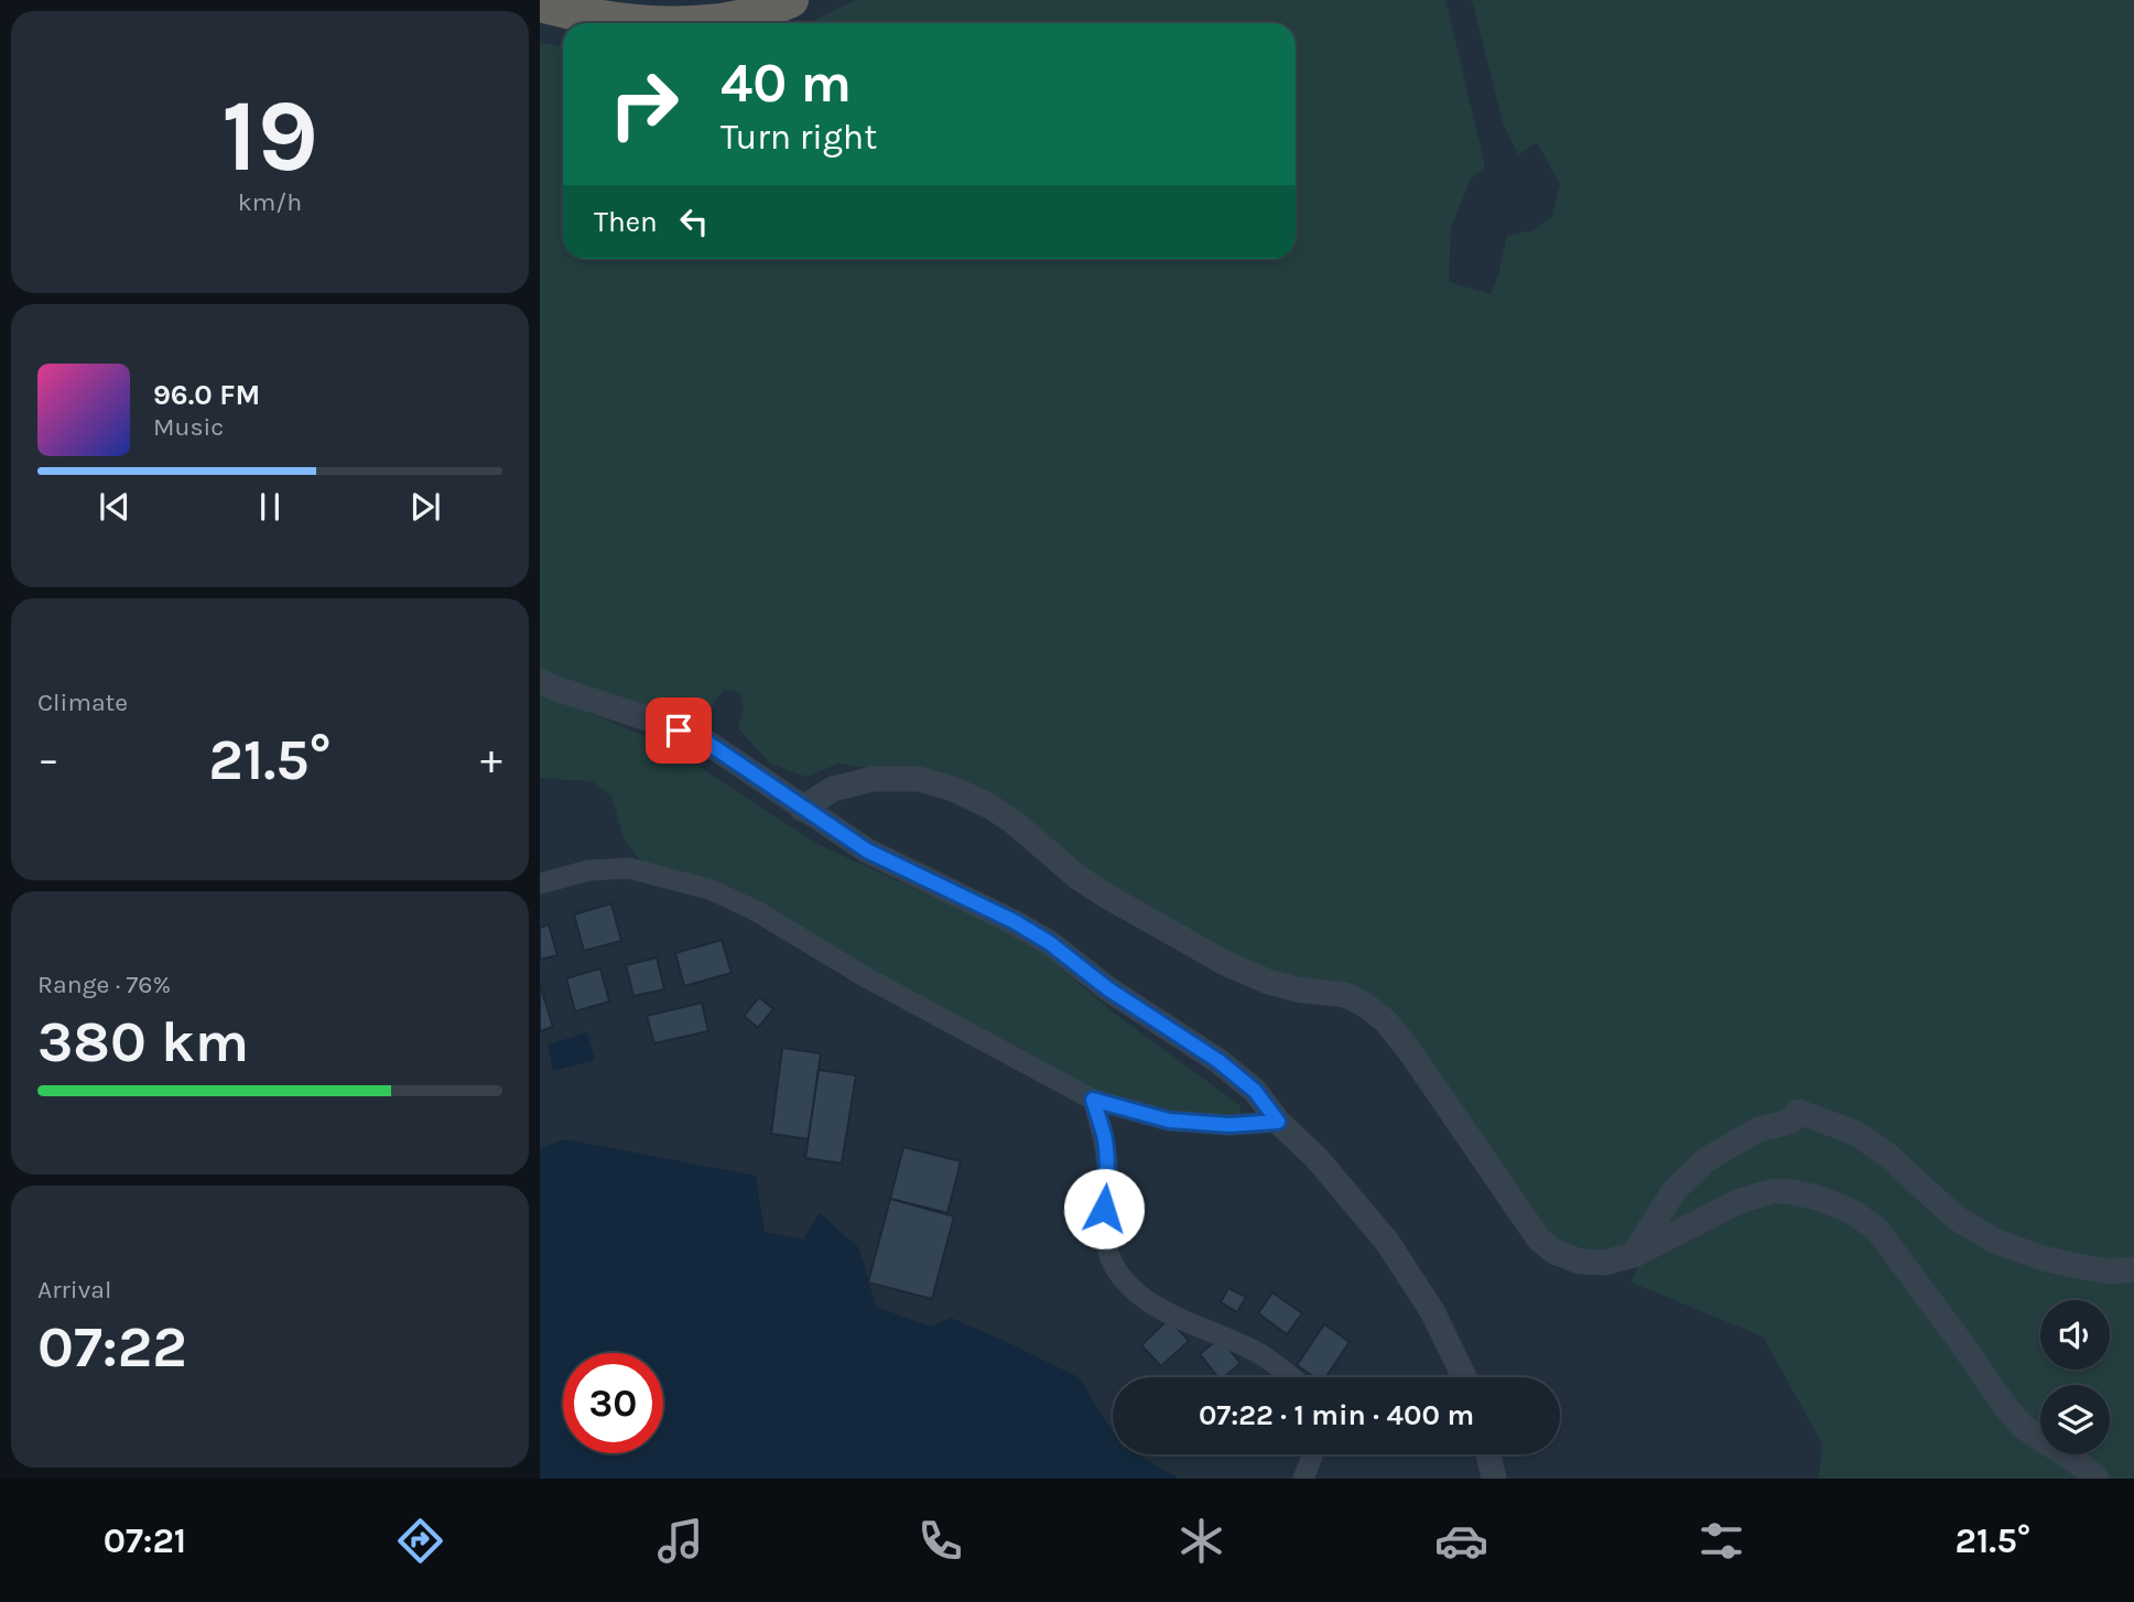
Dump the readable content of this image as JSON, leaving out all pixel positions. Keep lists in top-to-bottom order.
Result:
{
  "page": {
    "tile": [
      ["19", "km/h"],
      "Climate",
      ["Range · 76%", "380 km"],
      ["Arrival", "07:22"]
    ],
    "turn": ["40 m", "Turn right"],
    "then": "Then",
    "song": ["96.0 FM", "Music"],
    "heat": ["−", "21.5°", "+"],
    "limit": "30",
    "trip": "07:22 · 1 min · 400 m",
    "tabs": ["07:21", "21.5°"]
  }
}
